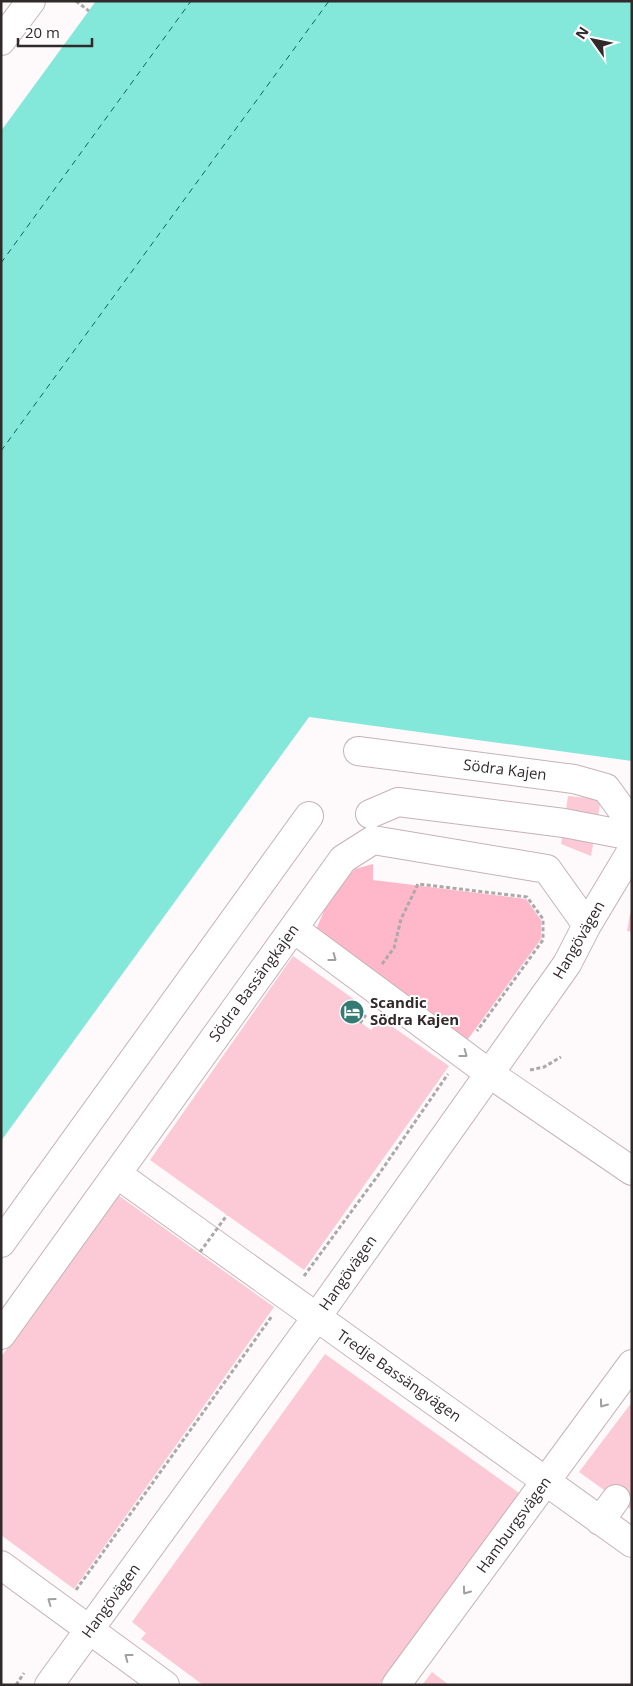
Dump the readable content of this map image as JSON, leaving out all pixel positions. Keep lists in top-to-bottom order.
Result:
{
  "streets": {
    "street": [
      "Södra Kajen",
      "Hangövägen",
      "Södra Bassängkajen",
      "Tredje Bassängvägen",
      "Hamburgsvägen"
    ]
  },
  "crossings": [
    ["Hangövägen", "Södra Bassängkajen"],
    ["Hangövägen", "Tredje Bassängvägen"],
    ["Södra Bassängkajen", "Tredje Bassängvägen"],
    ["Tredje Bassängvägen", "Hamburgsvägen"]
  ],
  "one_way": ["Hamburgsvägen"],
  "places": {
    "hotel": ["Scandic Södra Kajen"]
  },
  "scale_bar": "20 m",
  "north": "top left"
}
